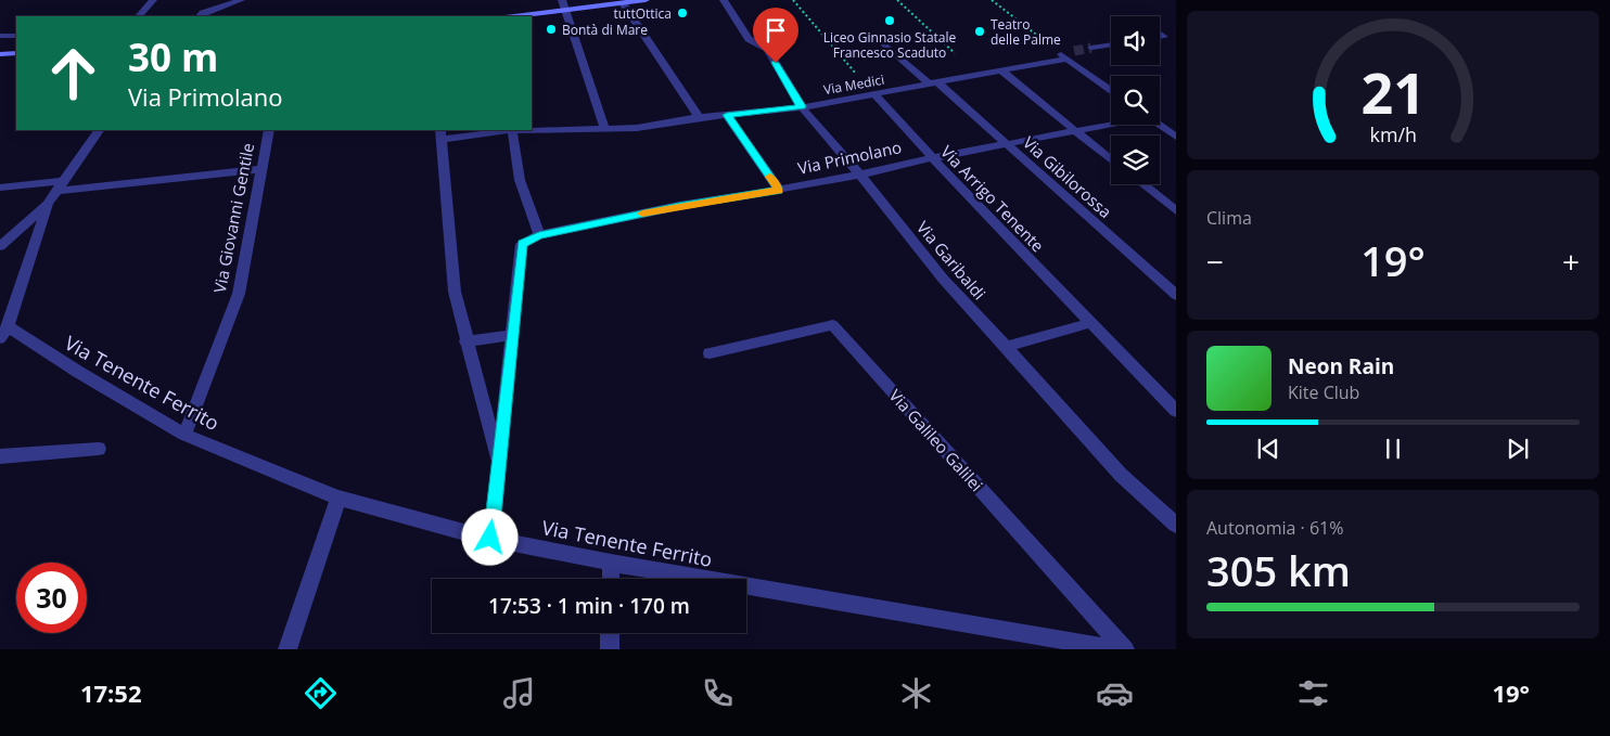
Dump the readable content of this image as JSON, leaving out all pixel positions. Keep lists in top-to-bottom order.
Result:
{
  "streets": {
    "street": [
      "Via Medici",
      "Via Primolano",
      "Via Gibilorossa",
      "Via Arrigo Tenente",
      "Via Giovanni Gentile",
      "Via Garibaldi",
      "Via Tenente Ferrito",
      "Via Galileo Galilei"
    ]
  },
  "crossings": [
    ["Via Medici", "Via Gibilorossa"],
    ["Via Medici", "Via Arrigo Tenente"],
    ["Via Medici", "Via Garibaldi"],
    ["Via Primolano", "Via Gibilorossa"],
    ["Via Primolano", "Via Arrigo Tenente"],
    ["Via Primolano", "Via Garibaldi"],
    ["Via Giovanni Gentile", "Via Tenente Ferrito"]
  ],
  "places": [
    "tuttOttica",
    "Liceo Ginnasio Statale Francesco Scaduto",
    "Bontà di Mare",
    "Teatro delle Palme"
  ],
  "page": {
    "turn": ["30 m", "Via Primolano"],
    "tile": [
      "Clima",
      ["Autonomia · 61%", "305 km"]
    ],
    "heat": ["−", "19°", "+"],
    "song": ["Neon Rain", "Kite Club"],
    "limit": "30",
    "trip": "17:53 · 1 min · 170 m",
    "tabs": ["17:52", "19°"],
    "gauge": ["21", "km/h"]
  }
}
